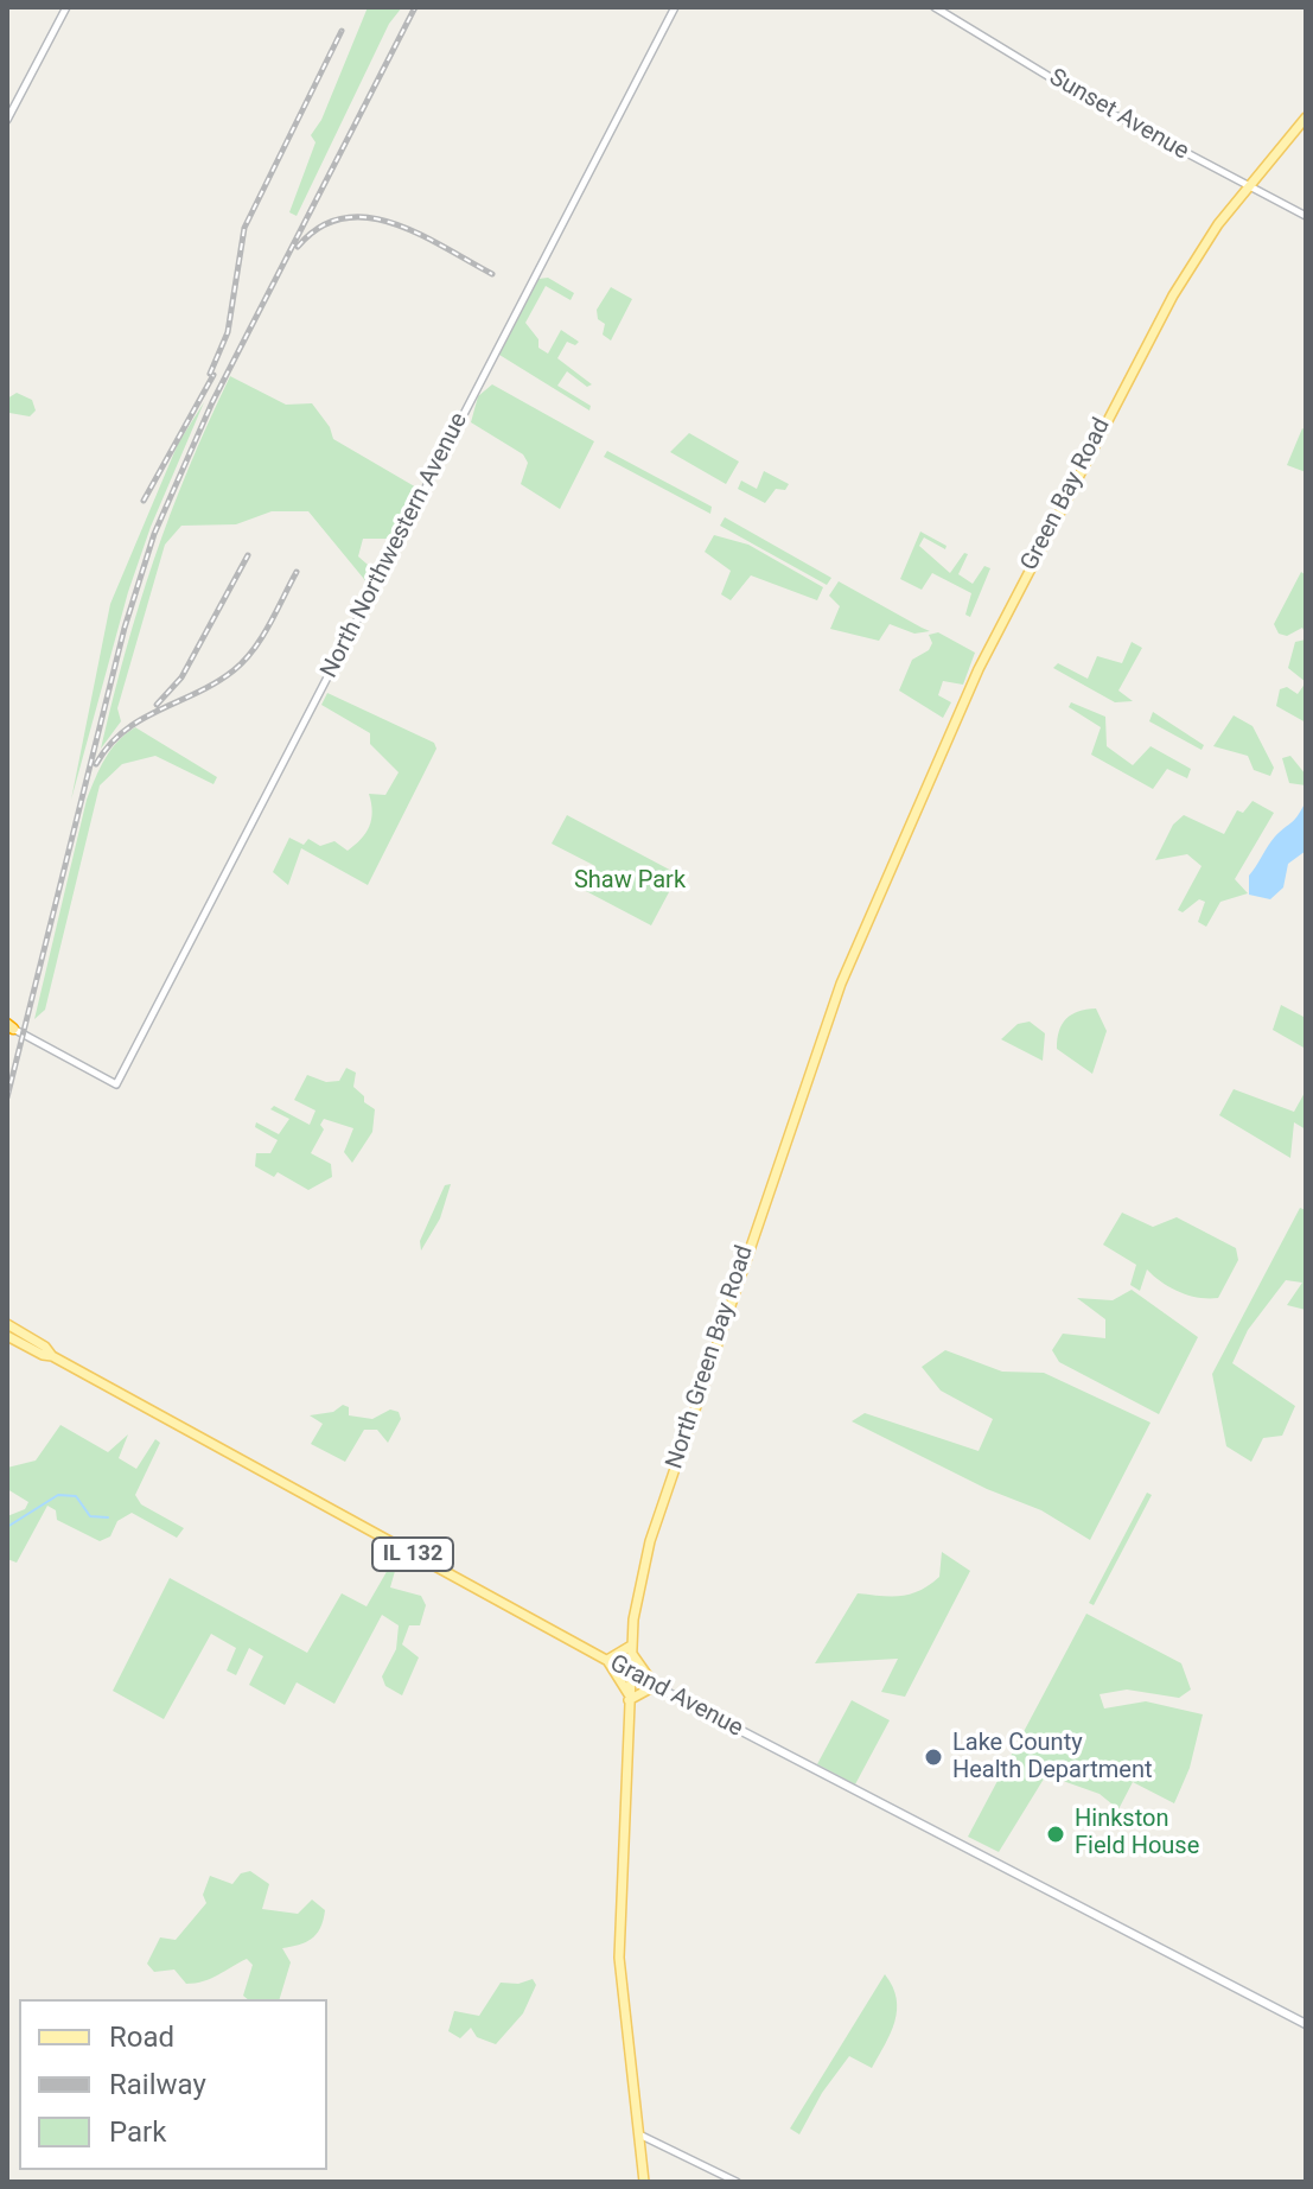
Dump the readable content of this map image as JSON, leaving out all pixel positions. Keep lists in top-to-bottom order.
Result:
{
  "streets": {
    "main road": [
      "Green Bay Road",
      "North Green Bay Road",
      "IL 132",
      "Grand Avenue"
    ],
    "street": ["Sunset Avenue", "North Northwestern Avenue"]
  },
  "crossings": [
    ["Sunset Avenue", "Green Bay Road"],
    ["Green Bay Road", "North Green Bay Road"],
    ["North Green Bay Road", "Grand Avenue"]
  ],
  "parks": ["Shaw Park"],
  "places": ["Lake County Health Department", "Hinkston Field House"],
  "legend": ["Road", "Railway", "Park"]
}
